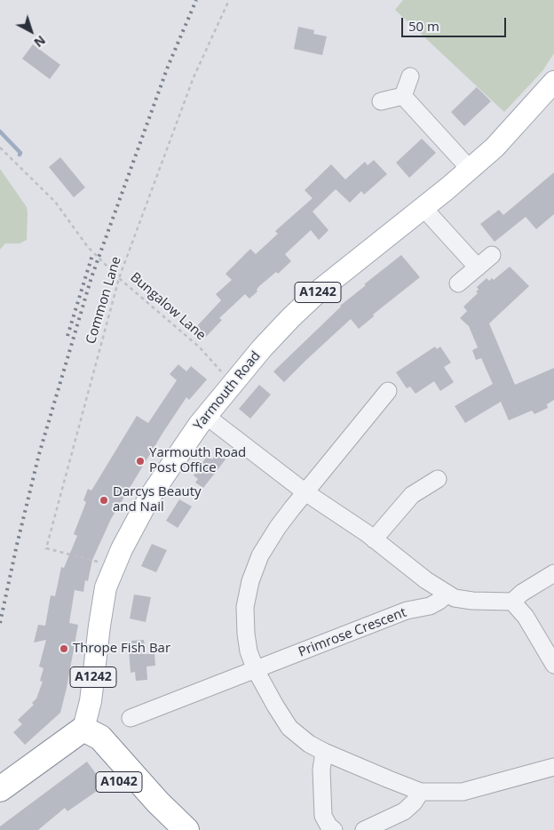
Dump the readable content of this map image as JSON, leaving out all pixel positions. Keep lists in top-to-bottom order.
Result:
{
  "streets": {
    "highway": ["A1042"],
    "main road": ["A1242", "Yarmouth Road"],
    "street": ["Primrose Crescent"],
    "path": ["Common Lane", "Bungalow Lane"]
  },
  "crossings": [
    ["Common Lane", "Bungalow Lane"],
    ["Common Lane", "Yarmouth Road"],
    ["Bungalow Lane", "Yarmouth Road"],
    ["Yarmouth Road", "A1042"]
  ],
  "places": ["Yarmouth Road Post Office", "Darcys Beauty and Nail", "Thrope Fish Bar"],
  "scale_bar": "50 m",
  "north": "bottom right"
}
